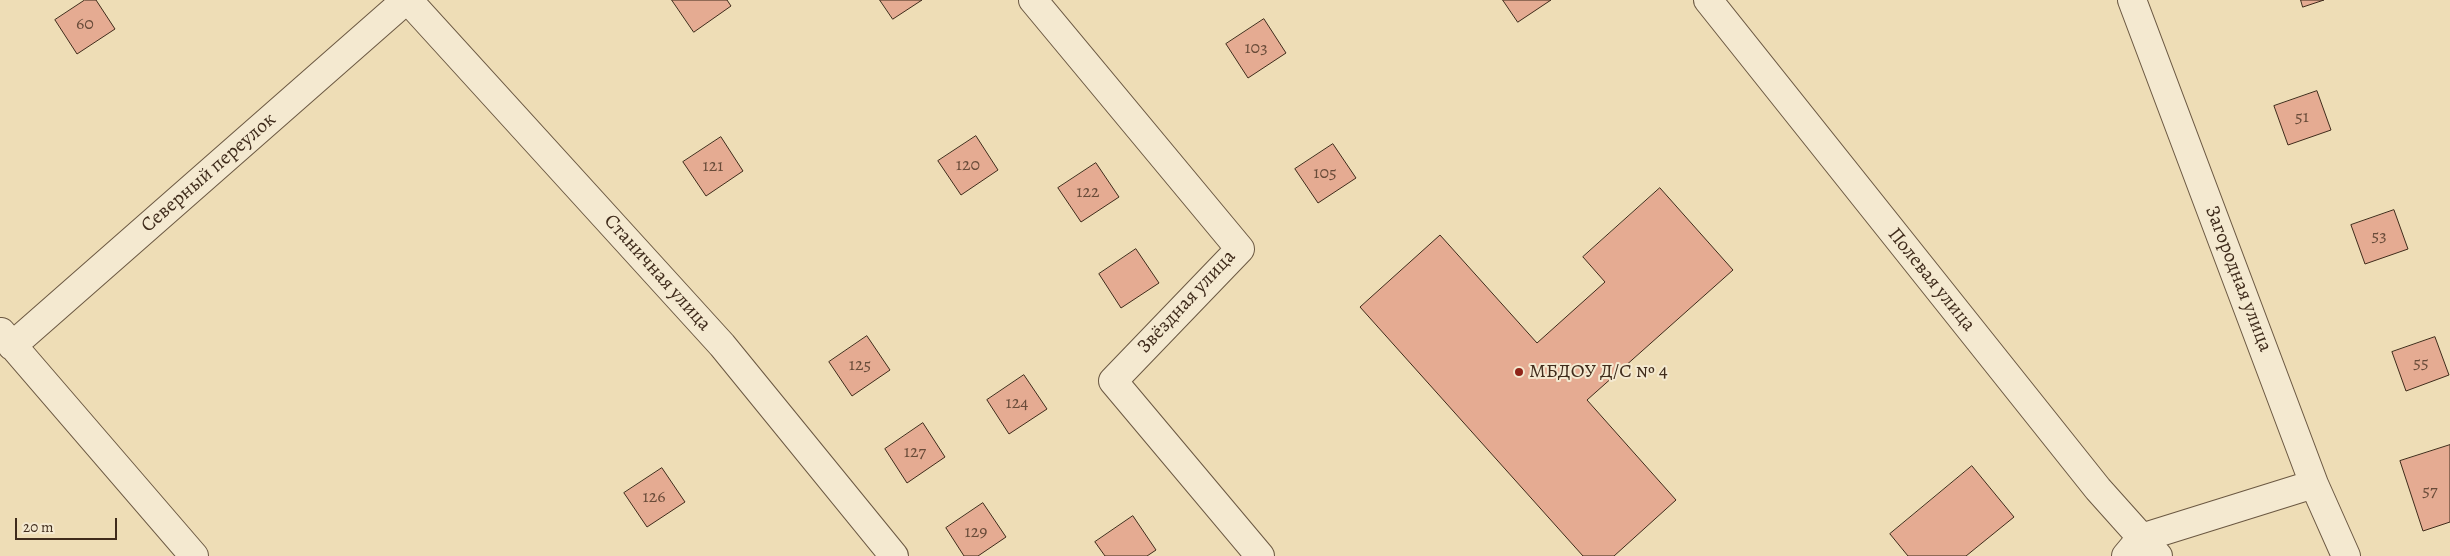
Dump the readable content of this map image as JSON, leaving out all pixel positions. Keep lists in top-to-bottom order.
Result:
{
  "streets": {
    "street": [
      "Северный переулок",
      "Станичная улица",
      "Загородная улица",
      "Полевая улица",
      "Звёздная улица"
    ]
  },
  "crossings": [
    ["Северный переулок", "Станичная улица"]
  ],
  "places": ["МБДОУ Д/С № 4"],
  "house_numbers": [
    "60",
    "103",
    "51",
    "120",
    "121",
    "105",
    "122",
    "53",
    "55",
    "125",
    "124",
    "127",
    "57",
    "126",
    "129"
  ],
  "scale_bar": "20 m"
}
